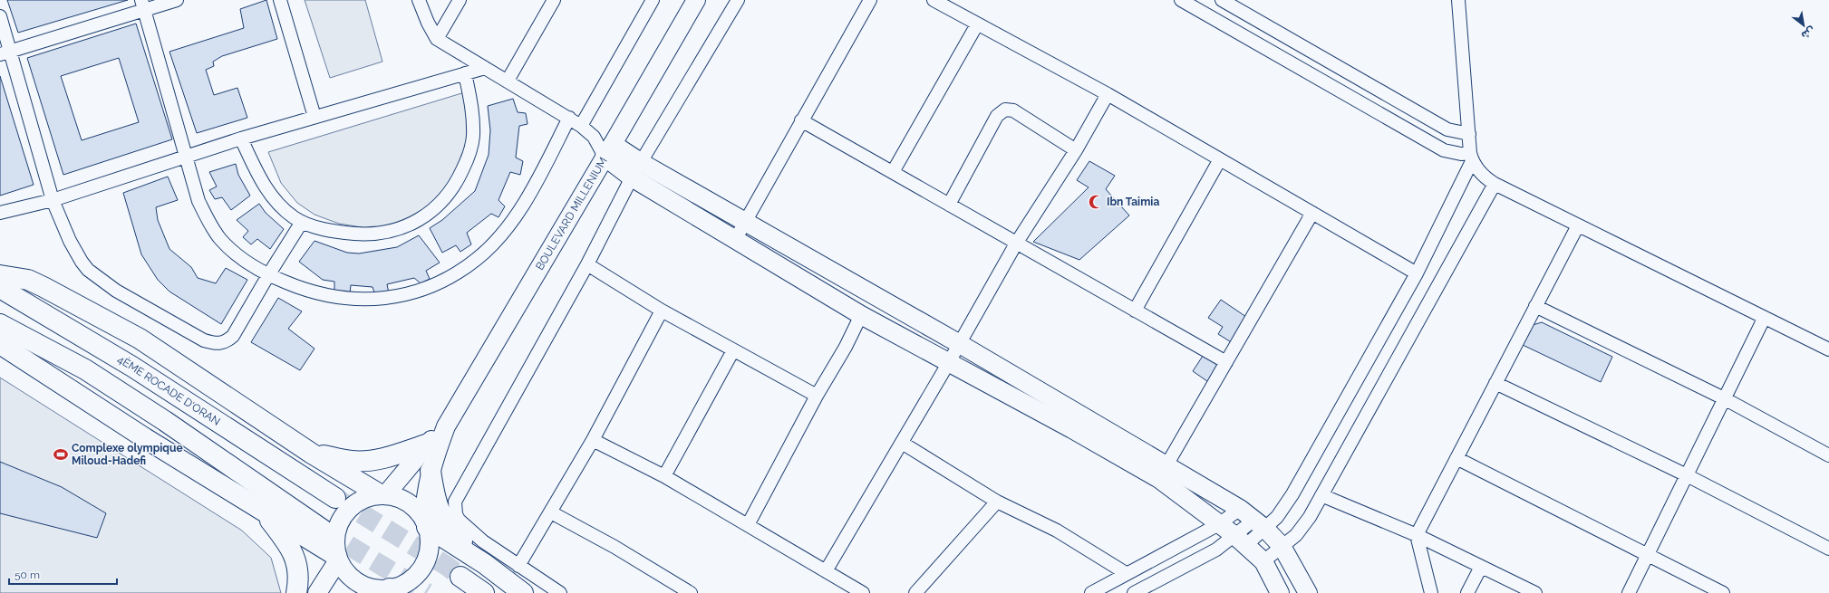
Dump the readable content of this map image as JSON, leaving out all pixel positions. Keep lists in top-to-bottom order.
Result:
{
  "streets": {
    "highway": ["4ÈME ROCADE D'ORAN"],
    "main road": ["BOULEVARD MILLENIUM"]
  },
  "places": {
    "mosque": ["Ibn Taimia"],
    "sports": ["Complexe olympique Miloud-Hadefi"]
  },
  "scale_bar": "50 m",
  "north": "bottom right"
}
